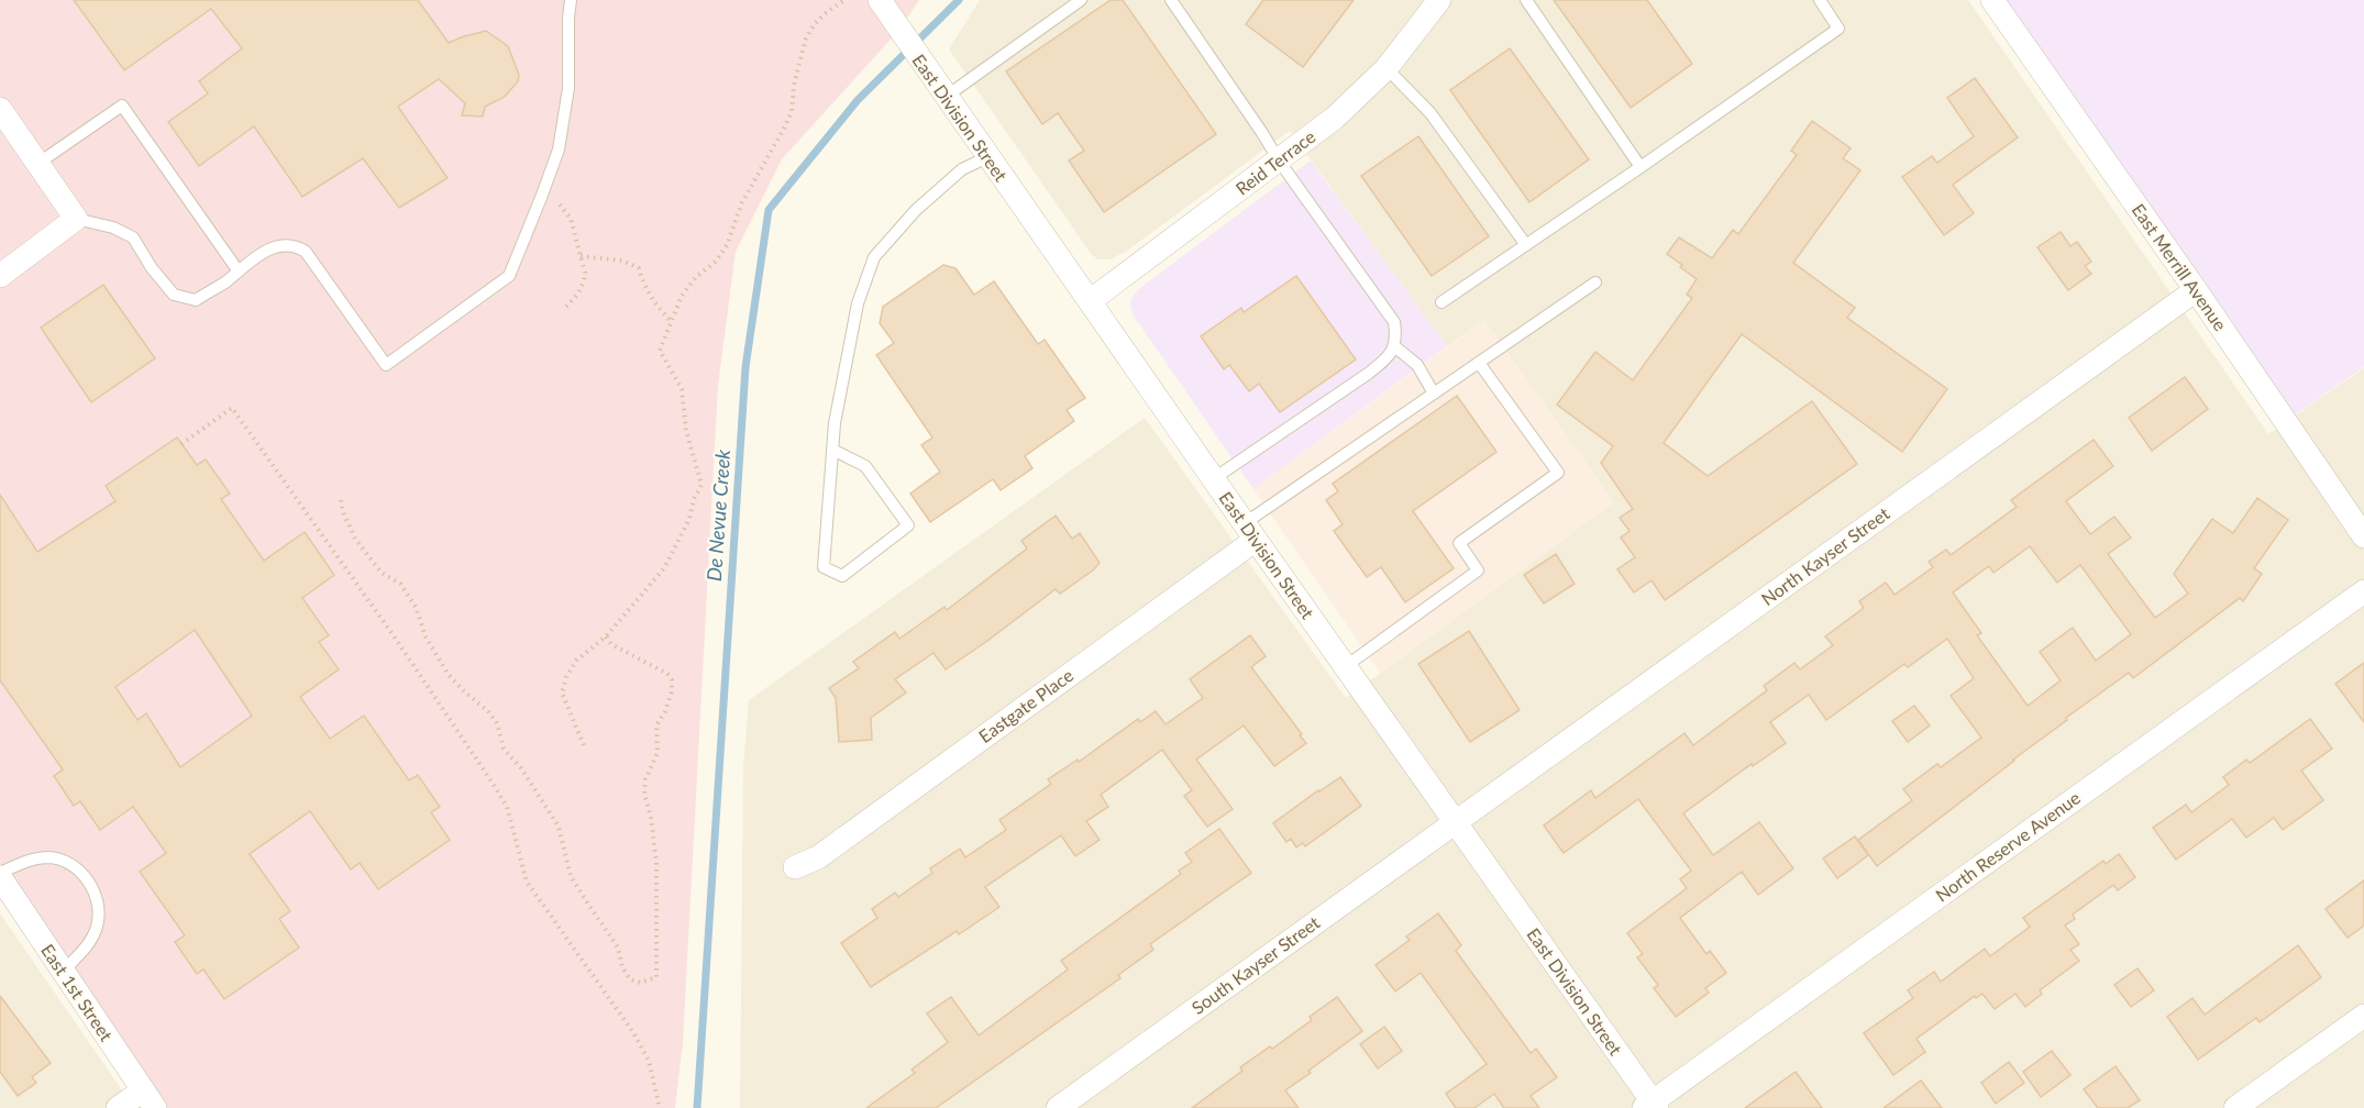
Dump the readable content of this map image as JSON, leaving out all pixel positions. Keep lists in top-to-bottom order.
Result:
{
  "streets": {
    "street": [
      "East Division Street",
      "Reid Terrace",
      "East Merrill Avenue",
      "North Kayser Street",
      "Eastgate Place",
      "North Reserve Avenue",
      "South Kayser Street",
      "East 1st Street"
    ]
  },
  "crossings": [
    ["East Division Street", "Reid Terrace"],
    ["East Division Street", "North Kayser Street"],
    ["East Division Street", "Eastgate Place"],
    ["East Division Street", "North Reserve Avenue"],
    ["East Division Street", "South Kayser Street"],
    ["East Merrill Avenue", "North Kayser Street"],
    ["North Kayser Street", "South Kayser Street"]
  ],
  "water": ["De Nevue Creek"]
}
